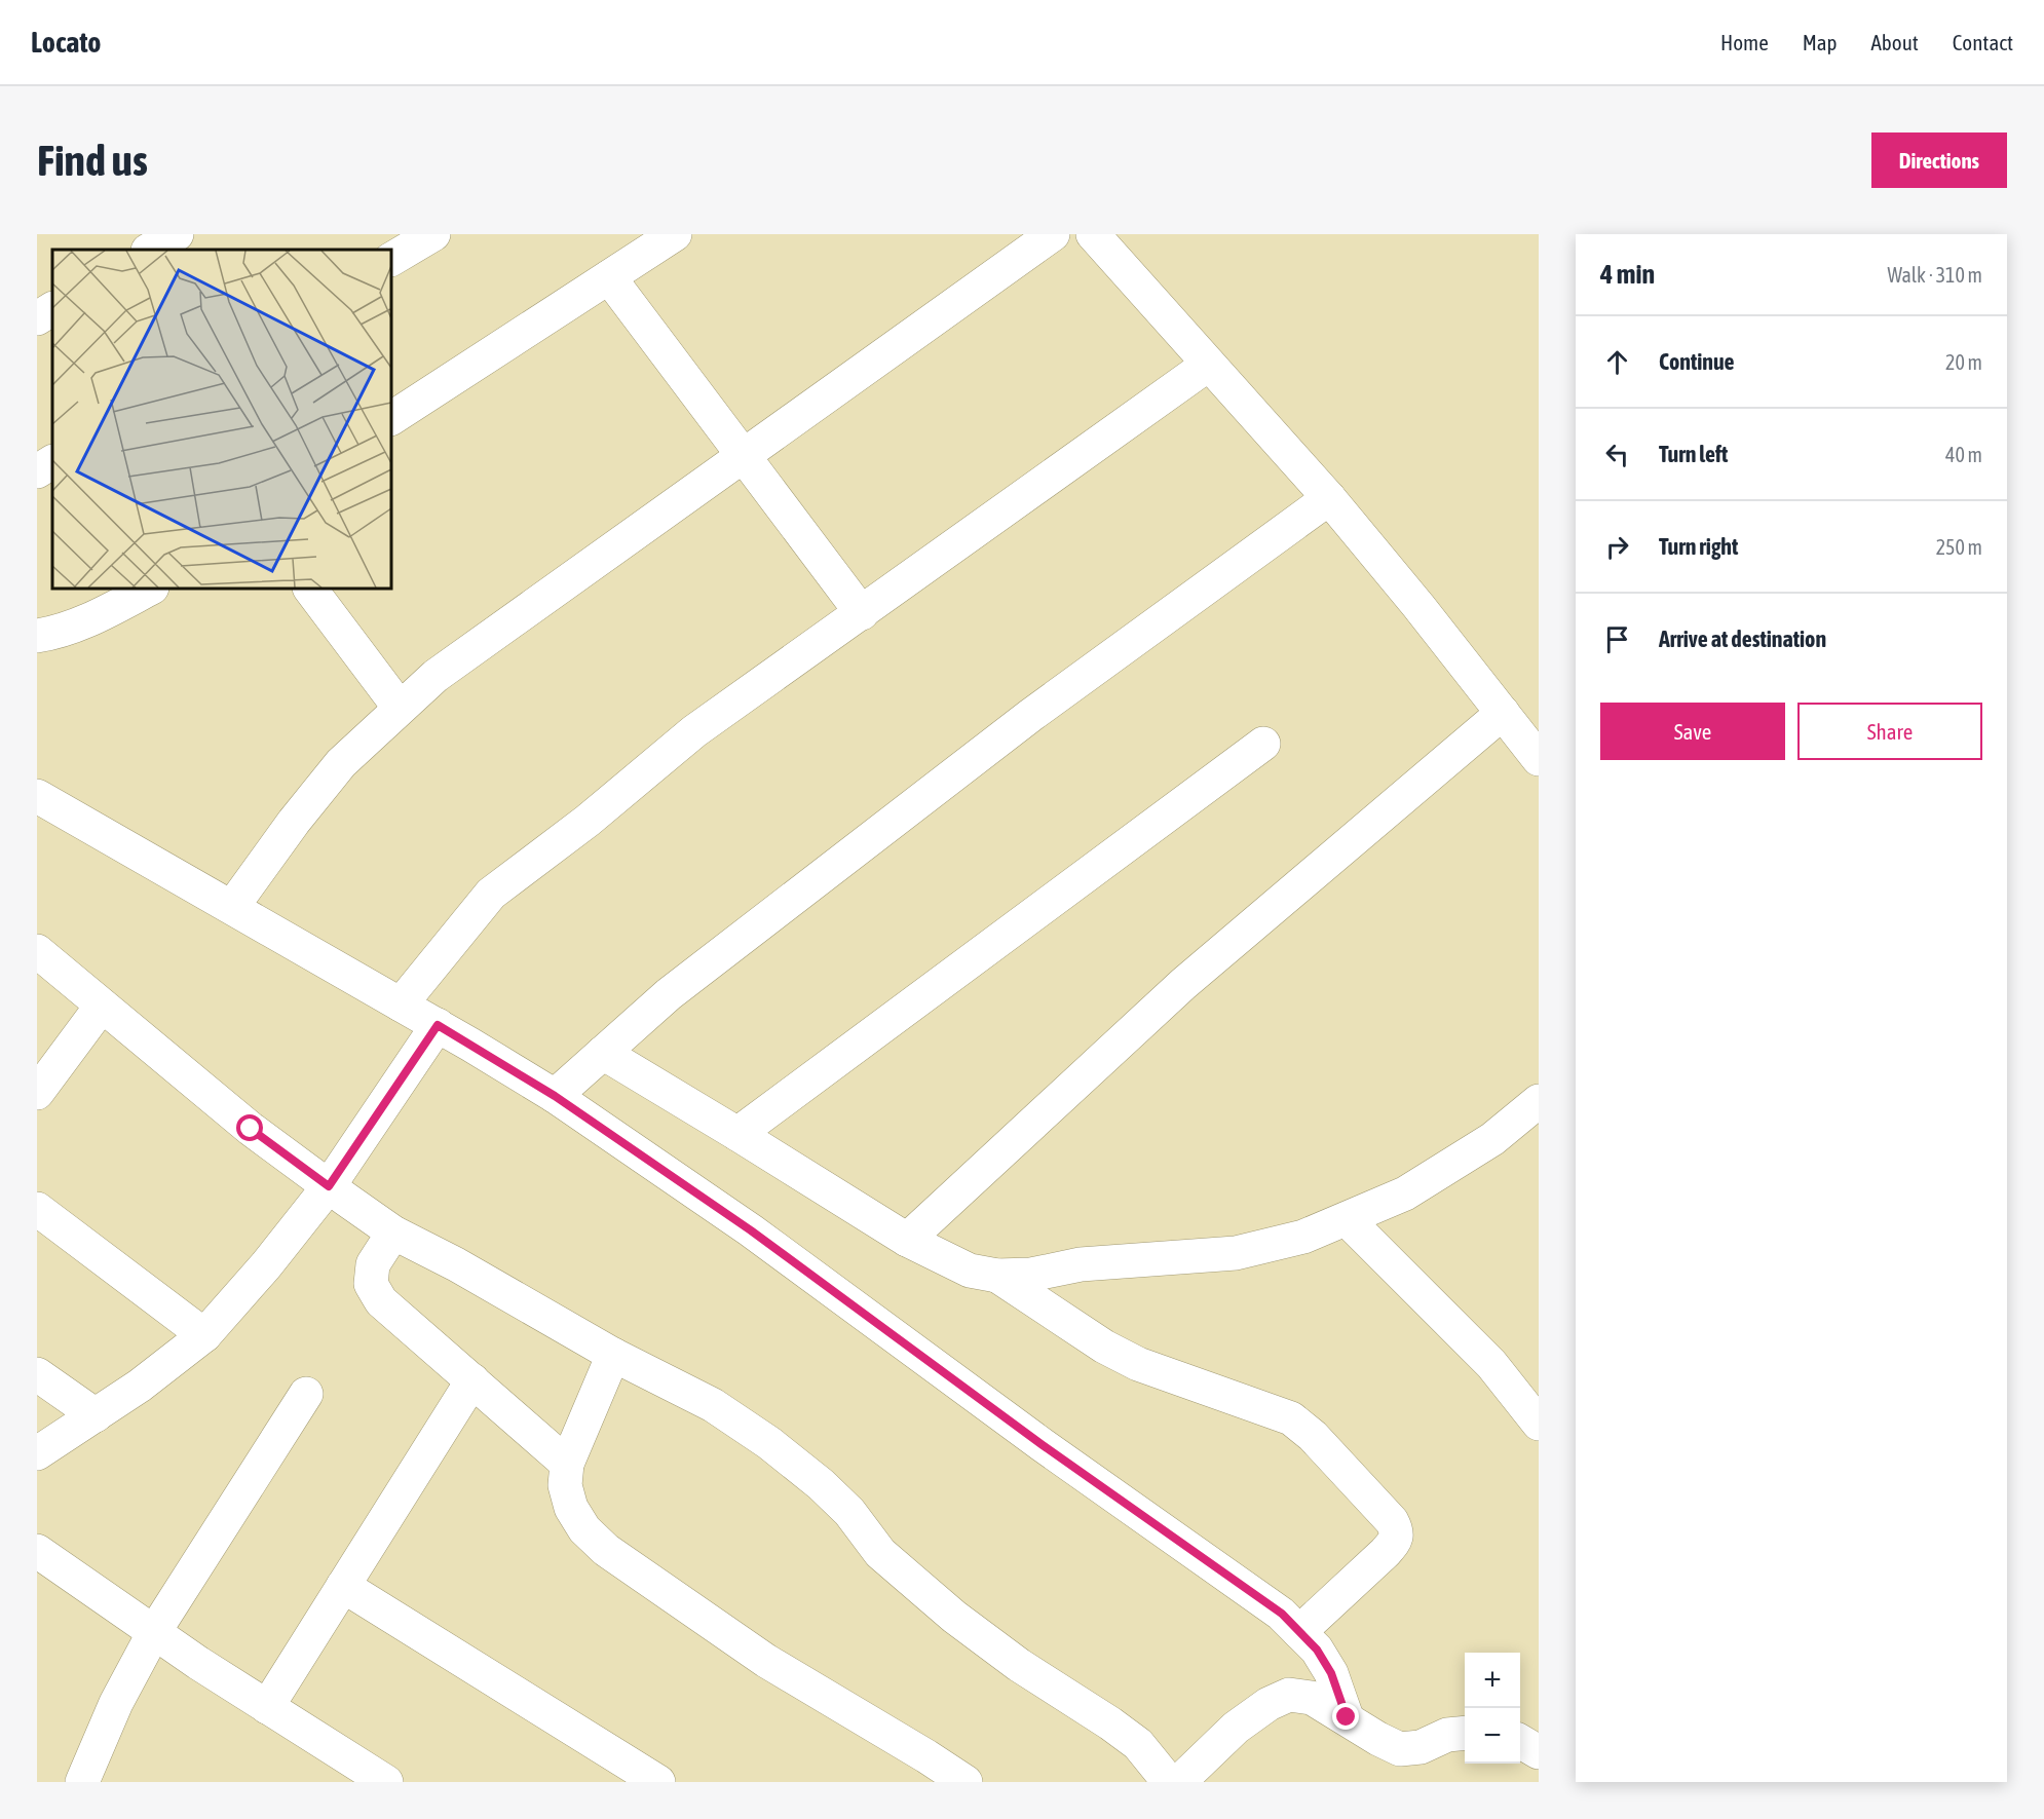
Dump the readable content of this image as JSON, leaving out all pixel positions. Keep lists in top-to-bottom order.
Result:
{
  "page": {
    "header": "Locato",
    "nav": [
      "Home",
      "Map",
      "About",
      "Contact"
    ],
    "buttons": [
      "Directions",
      ["Save", "Share"]
    ],
    "title": "Find us",
    "heading": ["4 min", "Walk · 310 m"],
    "list": [
      ["Continue", "20 m"],
      ["Turn left", "40 m"],
      ["Turn right", "250 m"],
      "Arrive at destination"
    ],
    "map_buttons": ["+", "−"]
  }
}
